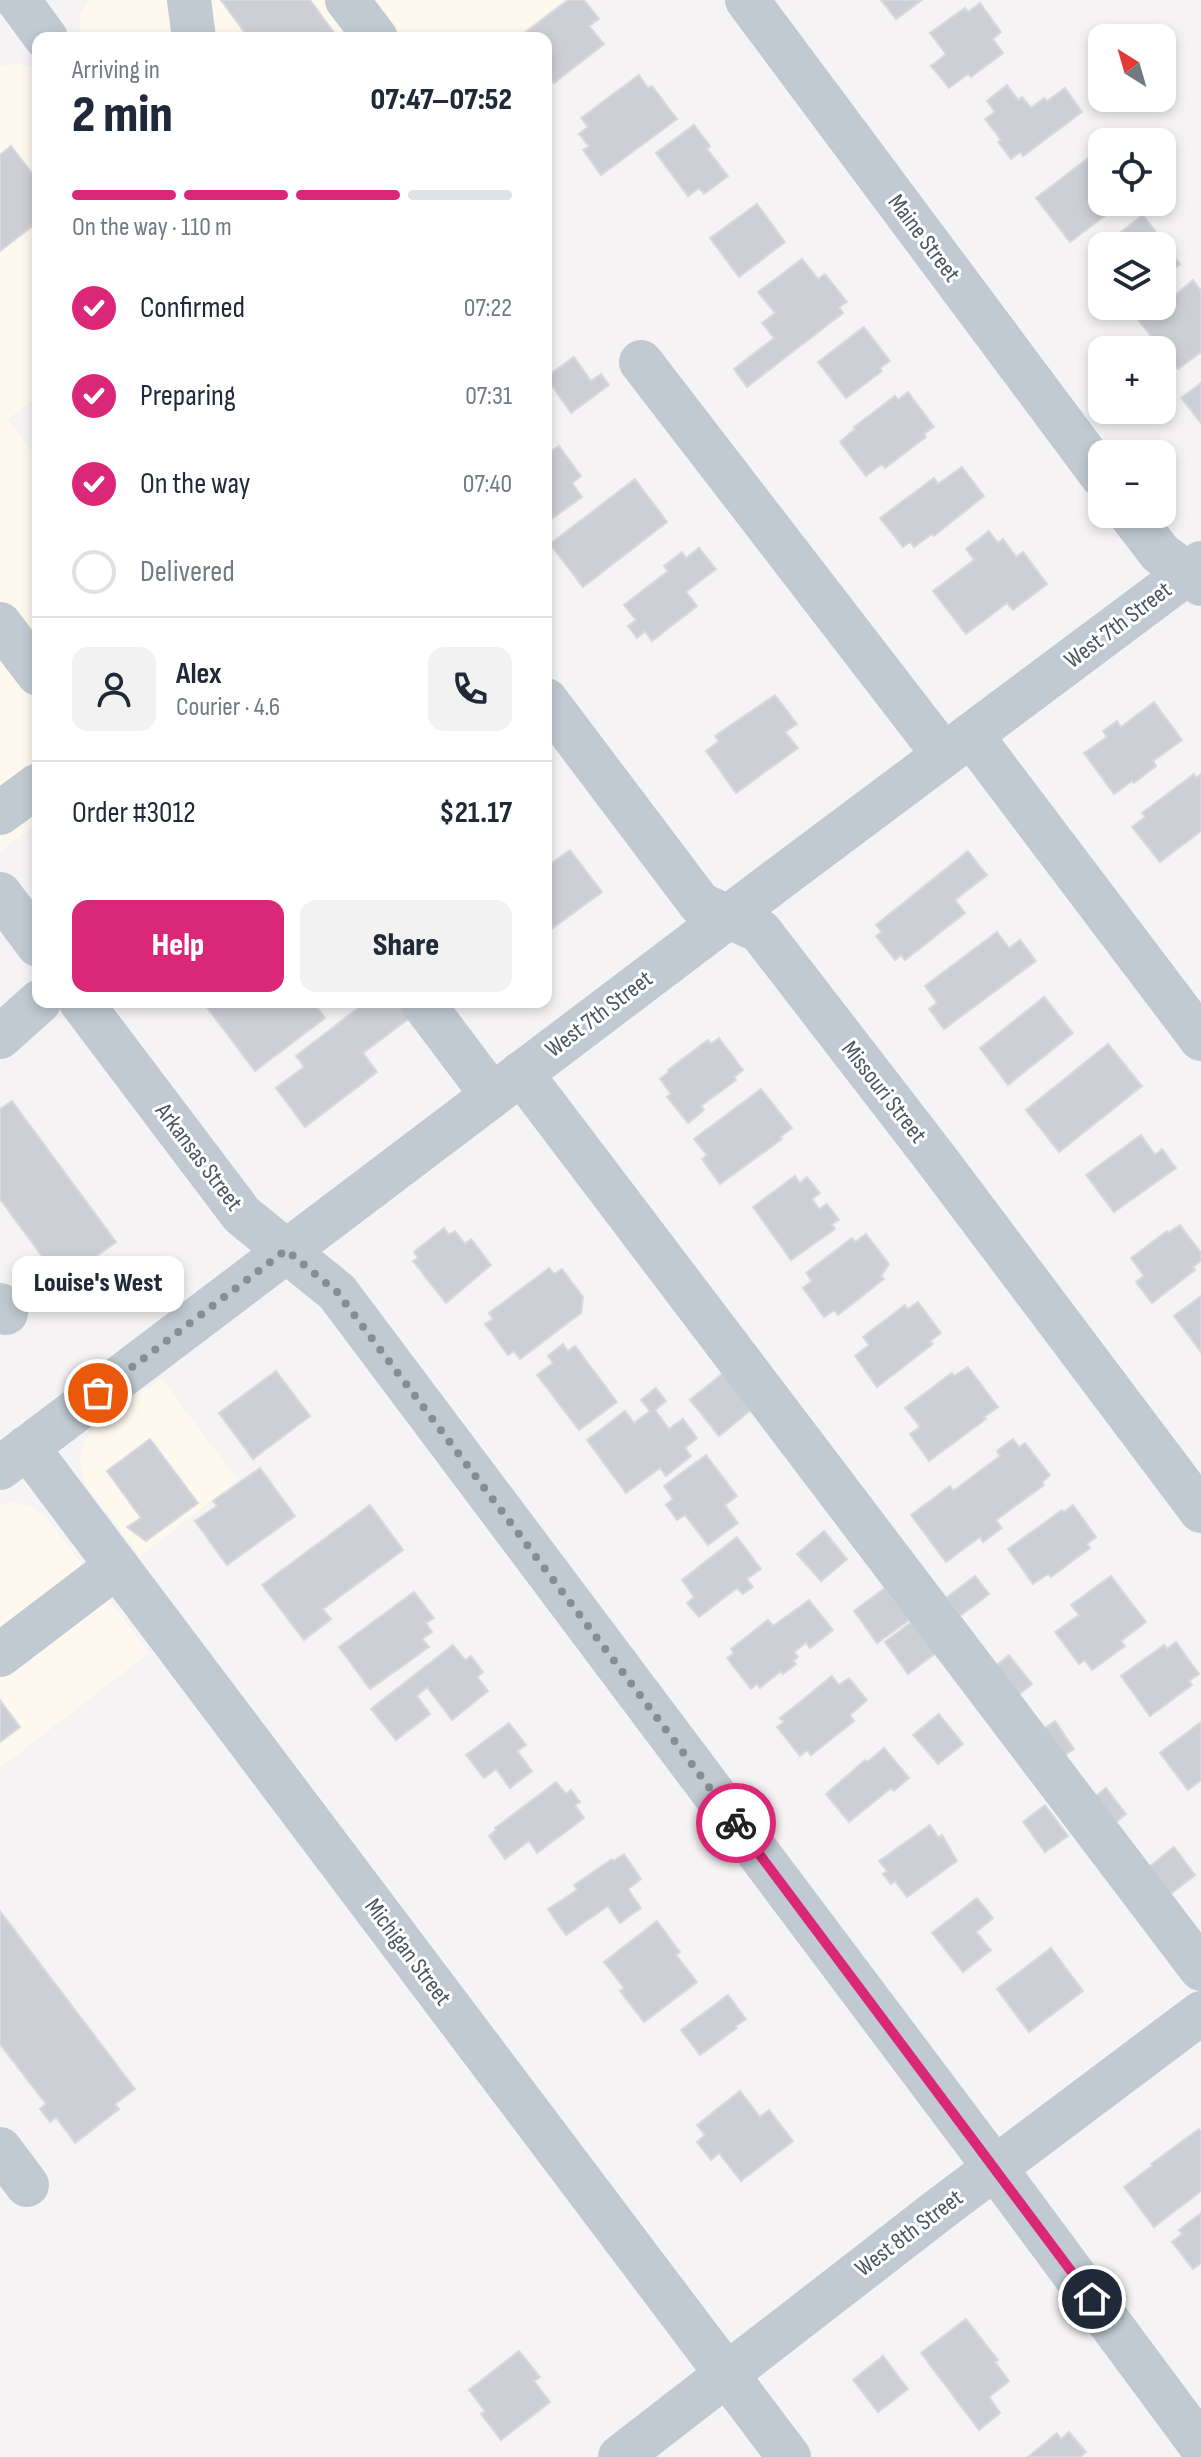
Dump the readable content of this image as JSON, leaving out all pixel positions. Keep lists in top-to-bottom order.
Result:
{
  "streets": {
    "street": [
      "Maine Street",
      "West 7th Street",
      "Missouri Street",
      "Arkansas Street",
      "Michigan Street",
      "West 8th Street"
    ]
  },
  "crossings": [
    ["West 7th Street", "Missouri Street"],
    ["West 7th Street", "Arkansas Street"],
    ["West 7th Street", "Michigan Street"],
    ["Arkansas Street", "West 8th Street"],
    ["Michigan Street", "West 8th Street"]
  ],
  "places": ["Louise's West"],
  "north": "top left",
  "page": {
    "map_buttons": ["+", "−"],
    "heading": ["2 min", "Arriving in", "07:47–07:52"],
    "panel": [
      "Alex",
      "Courier · 4.6",
      "Order #3012",
      "$21.17"
    ],
    "bar": "On the way · 110 m",
    "list": [
      ["Confirmed", "07:22"],
      ["Preparing", "07:31"],
      ["On the way", "07:40"],
      "Delivered"
    ],
    "buttons": ["Help", "Share"],
    "bubble": "Louise's West"
  }
}
